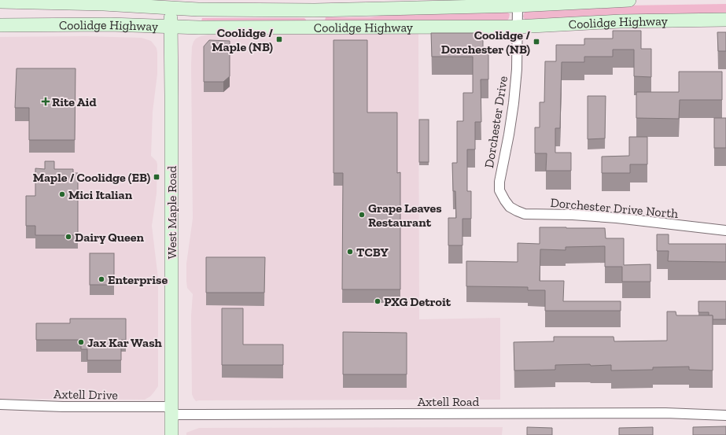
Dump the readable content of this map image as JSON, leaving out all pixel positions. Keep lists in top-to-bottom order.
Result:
{
  "streets": {
    "main road": ["Coolidge Highway", "West Maple Road"],
    "street": [
      "Dorchester Drive",
      "Dorchester Drive North",
      "Axtell Drive",
      "Axtell Road"
    ]
  },
  "crossings": [
    ["Coolidge Highway", "Dorchester Drive"],
    ["Coolidge Highway", "West Maple Road"],
    ["Dorchester Drive", "Dorchester Drive North"],
    ["West Maple Road", "Axtell Drive"],
    ["West Maple Road", "Axtell Road"],
    ["Axtell Drive", "Axtell Road"]
  ],
  "places": {
    "transit": ["Coolidge / Maple (NB)", "Coolidge / Dorchester (NB)", "Maple / Coolidge (EB)"],
    "health": ["Rite Aid"],
    "other": [
      "Mici Italian",
      "Grape Leaves Restaurant",
      "Dairy Queen",
      "TCBY",
      "Enterprise",
      "PXG Detroit",
      "Jax Kar Wash"
    ]
  }
}
